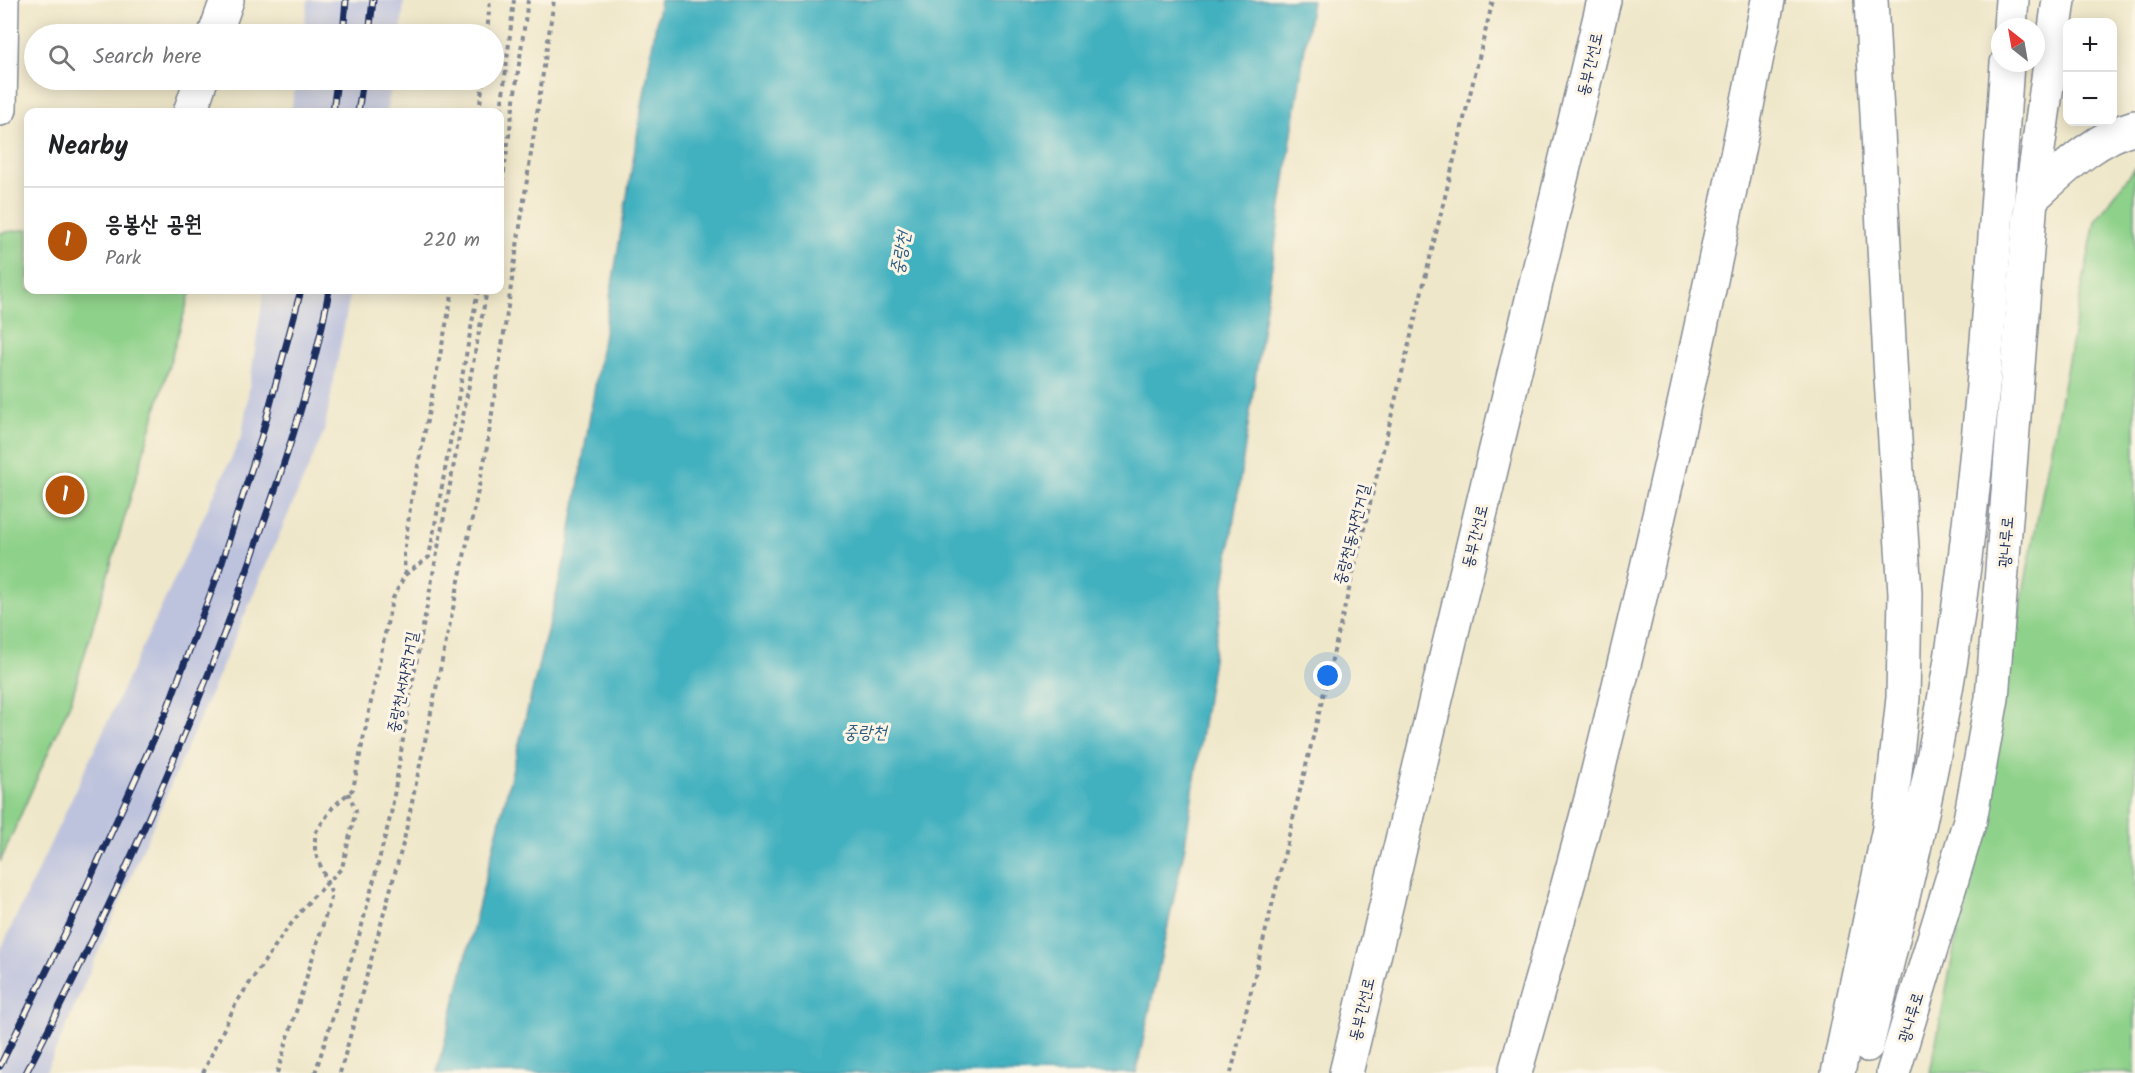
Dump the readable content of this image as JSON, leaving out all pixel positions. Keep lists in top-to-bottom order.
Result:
{
  "streets": {
    "main road": ["동부간선로", "광나루로"],
    "path": ["중랑천동자전거길", "중랑천서자전거길"]
  },
  "water": ["중랑천"],
  "north": "top left",
  "page": {
    "map_buttons": ["+", "−"],
    "search": "Search here",
    "heading": "Nearby",
    "list": [
      {
        "mark": "1",
        "name": "응봉산 공원",
        "note": "Park",
        "value": "220 m"
      }
    ],
    "pins": "1"
  }
}
